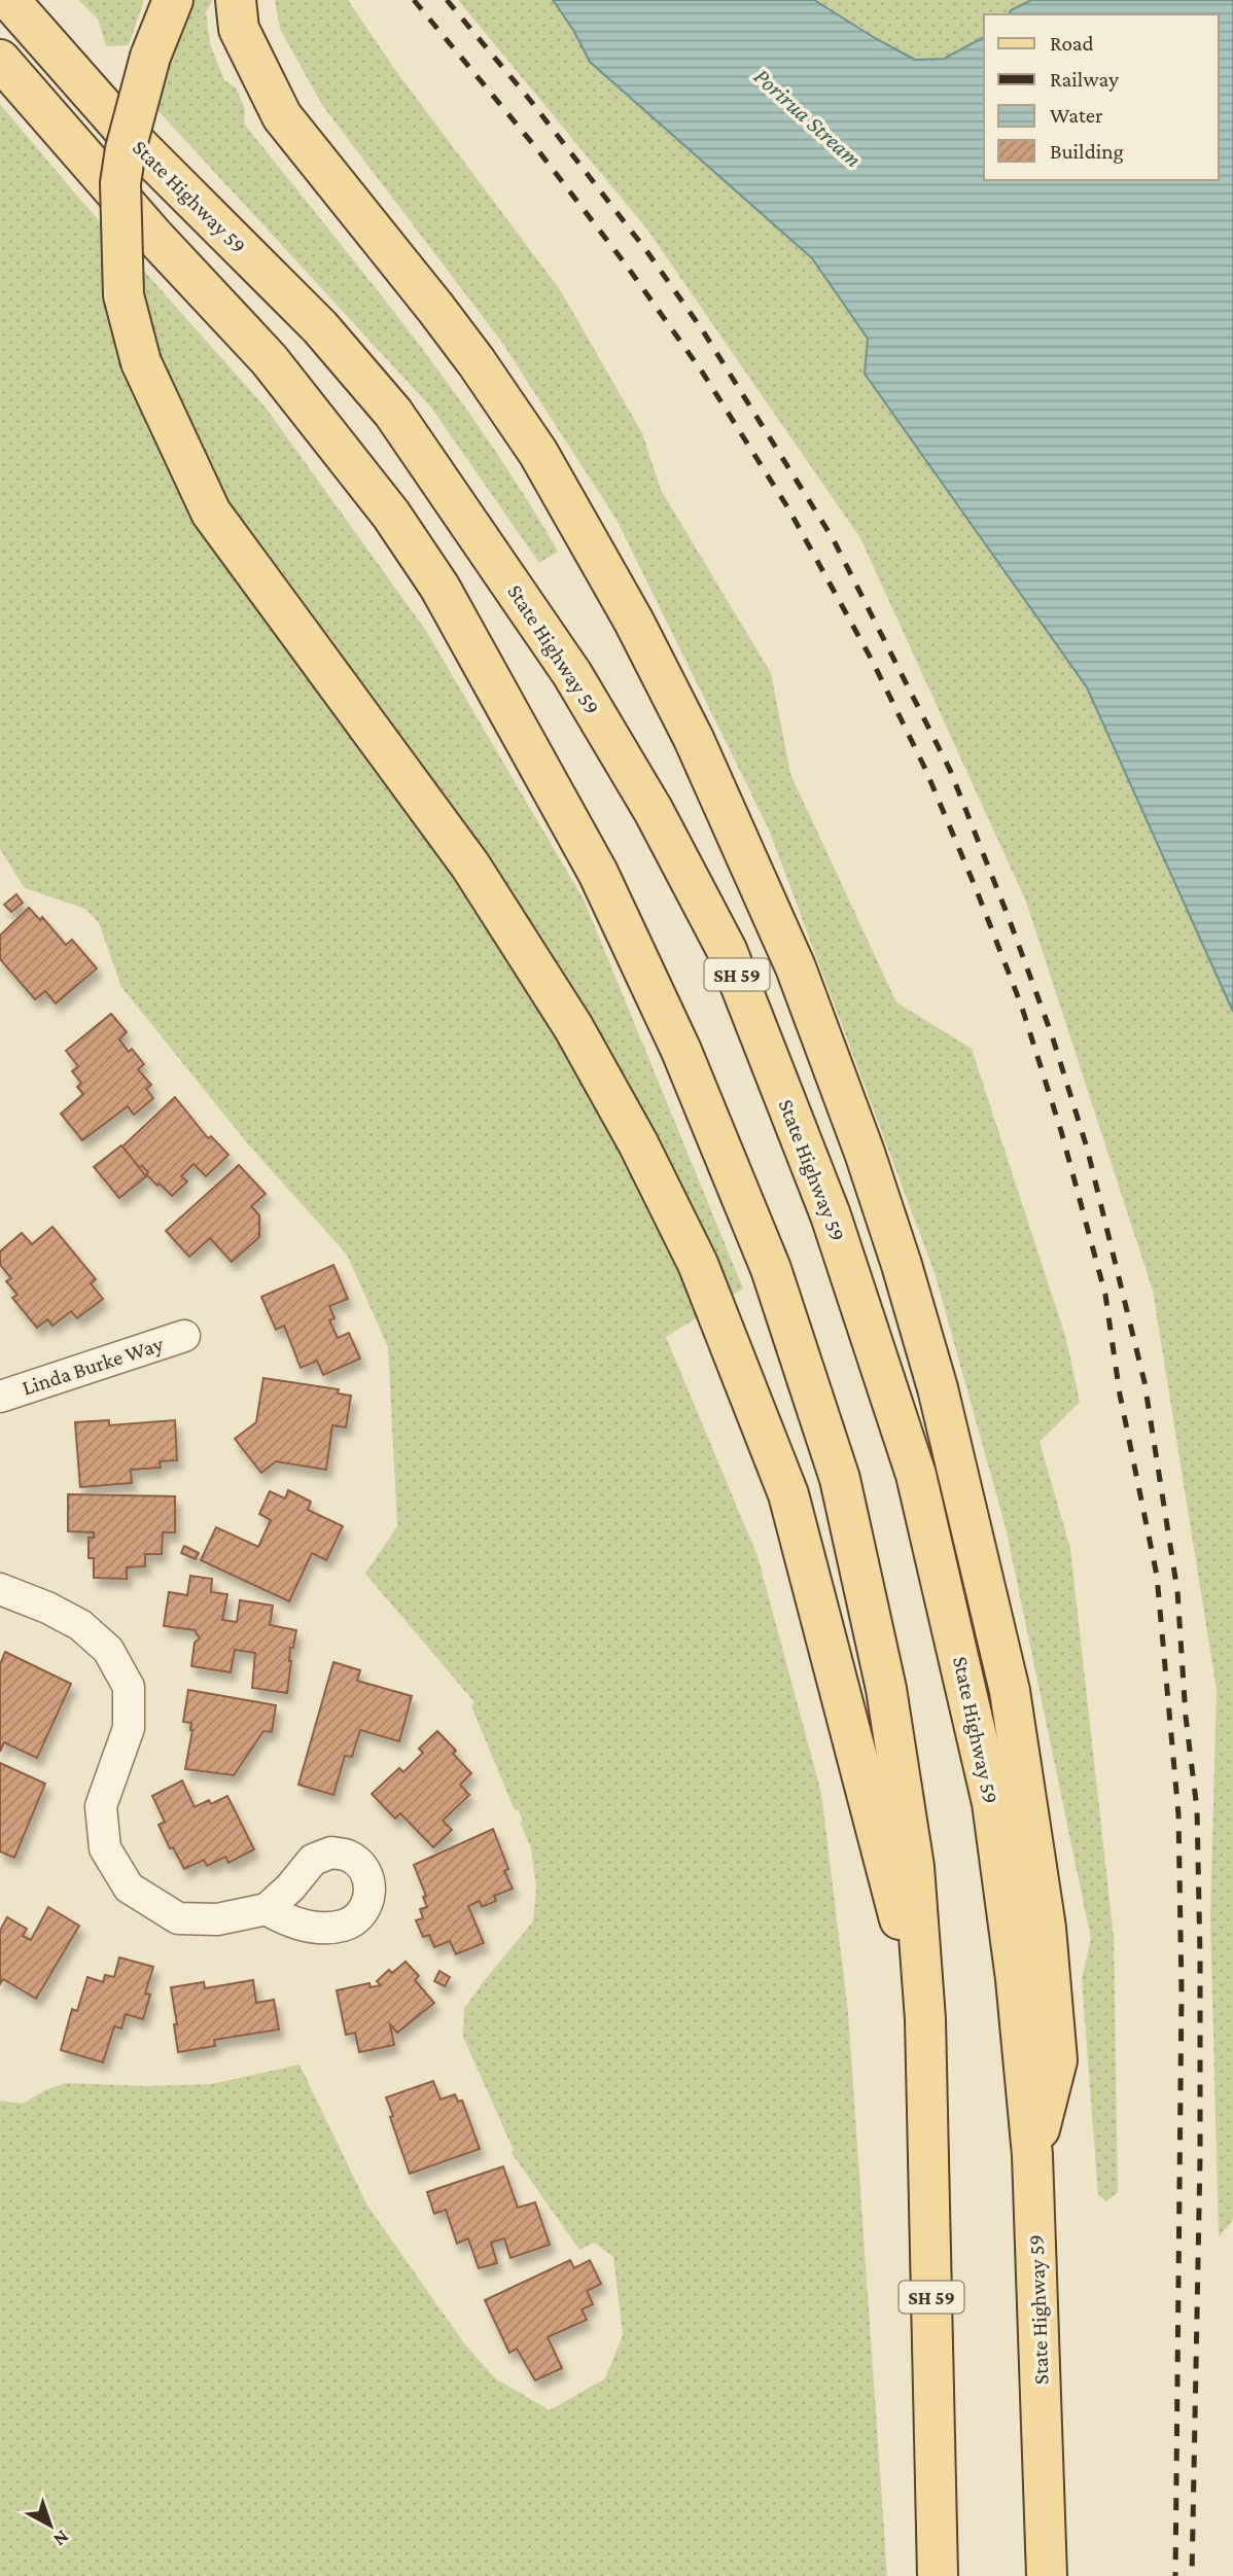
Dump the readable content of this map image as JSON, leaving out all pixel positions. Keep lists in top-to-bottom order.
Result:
{
  "streets": {
    "main road": ["State Highway 59", "SH 59"],
    "street": ["Linda Burke Way"]
  },
  "water": ["Porirua Stream"],
  "legend": [
    "Road",
    "Railway",
    "Water",
    "Building"
  ],
  "north": "bottom right"
}
